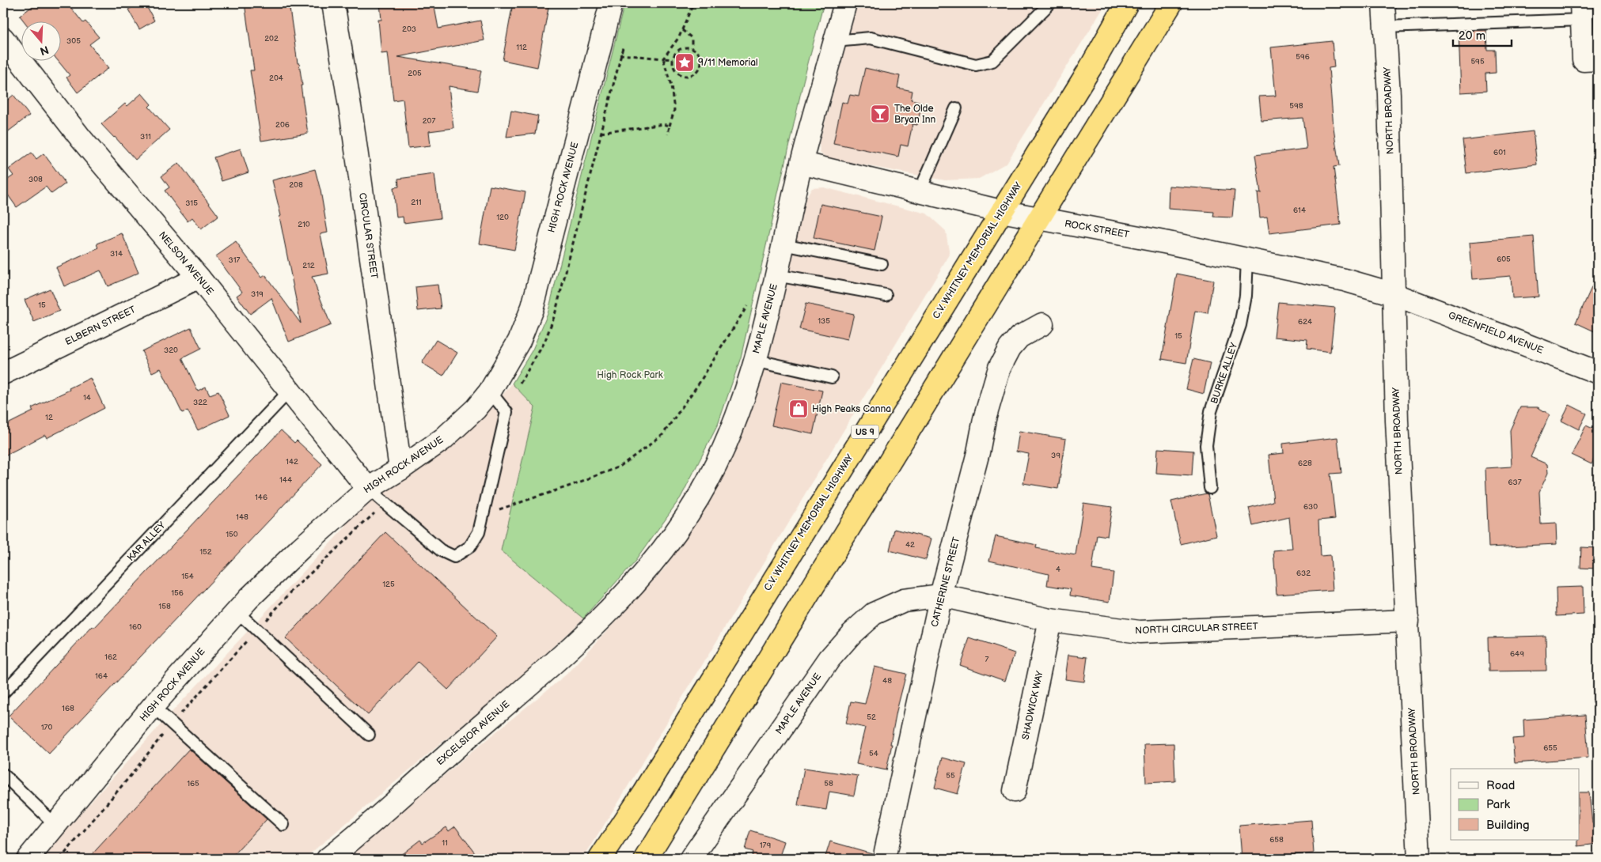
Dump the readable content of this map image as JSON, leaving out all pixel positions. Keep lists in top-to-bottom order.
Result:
{
  "streets": {
    "highway": ["C.V. WHITNEY MEMORIAL HIGHWAY", "US 9"],
    "street": [
      "NORTH BROADWAY",
      "HIGH ROCK AVENUE",
      "ROCK STREET",
      "CIRCULAR STREET",
      "NELSON AVENUE",
      "MAPLE AVENUE",
      "ELBERN STREET",
      "GREENFIELD AVENUE",
      "CATHERINE STREET",
      "NORTH CIRCULAR STREET",
      "SHADWICK WAY",
      "EXCELSIOR AVENUE"
    ],
    "lane": ["BURKE ALLEY", "KAR ALLEY"]
  },
  "crossings": [
    ["NORTH BROADWAY", "ROCK STREET"],
    ["NORTH BROADWAY", "GREENFIELD AVENUE"],
    ["NORTH BROADWAY", "NORTH CIRCULAR STREET"],
    ["HIGH ROCK AVENUE", "CIRCULAR STREET"],
    ["HIGH ROCK AVENUE", "NELSON AVENUE"],
    ["ROCK STREET", "C.V. WHITNEY MEMORIAL HIGHWAY"],
    ["ROCK STREET", "MAPLE AVENUE"],
    ["ROCK STREET", "GREENFIELD AVENUE"],
    ["ROCK STREET", "BURKE ALLEY"],
    ["NELSON AVENUE", "ELBERN STREET"],
    ["NELSON AVENUE", "KAR ALLEY"],
    ["MAPLE AVENUE", "CATHERINE STREET"],
    ["MAPLE AVENUE", "NORTH CIRCULAR STREET"],
    ["MAPLE AVENUE", "EXCELSIOR AVENUE"],
    ["CATHERINE STREET", "NORTH CIRCULAR STREET"],
    ["NORTH CIRCULAR STREET", "SHADWICK WAY"]
  ],
  "parks": ["High Rock Park"],
  "places": {
    "place": ["9/11 Memorial"],
    "bar": ["The Olde Bryan Inn"],
    "shop": ["High Peaks Canna"]
  },
  "house_numbers": [
    "203",
    "202",
    "305",
    "112",
    "596",
    "595",
    "205",
    "204",
    "598",
    "207",
    "206",
    "311",
    "601",
    "308",
    "208",
    "211",
    "315",
    "614",
    "120",
    "210",
    "314",
    "605",
    "317",
    "212",
    "319",
    "15",
    "135",
    "624",
    "15",
    "320",
    "14",
    "322",
    "12",
    "39",
    "142",
    "628",
    "144",
    "637",
    "146",
    "630",
    "148",
    "150",
    "42",
    "152",
    "4",
    "632",
    "154",
    "125",
    "156",
    "158",
    "160",
    "649",
    "162",
    "7",
    "164",
    "48",
    "168",
    "52",
    "170",
    "655",
    "54",
    "55",
    "165",
    "58",
    "658",
    "11",
    "179"
  ],
  "legend": ["Road", "Park", "Building"],
  "scale_bar": "20 m",
  "north": "bottom"
}
